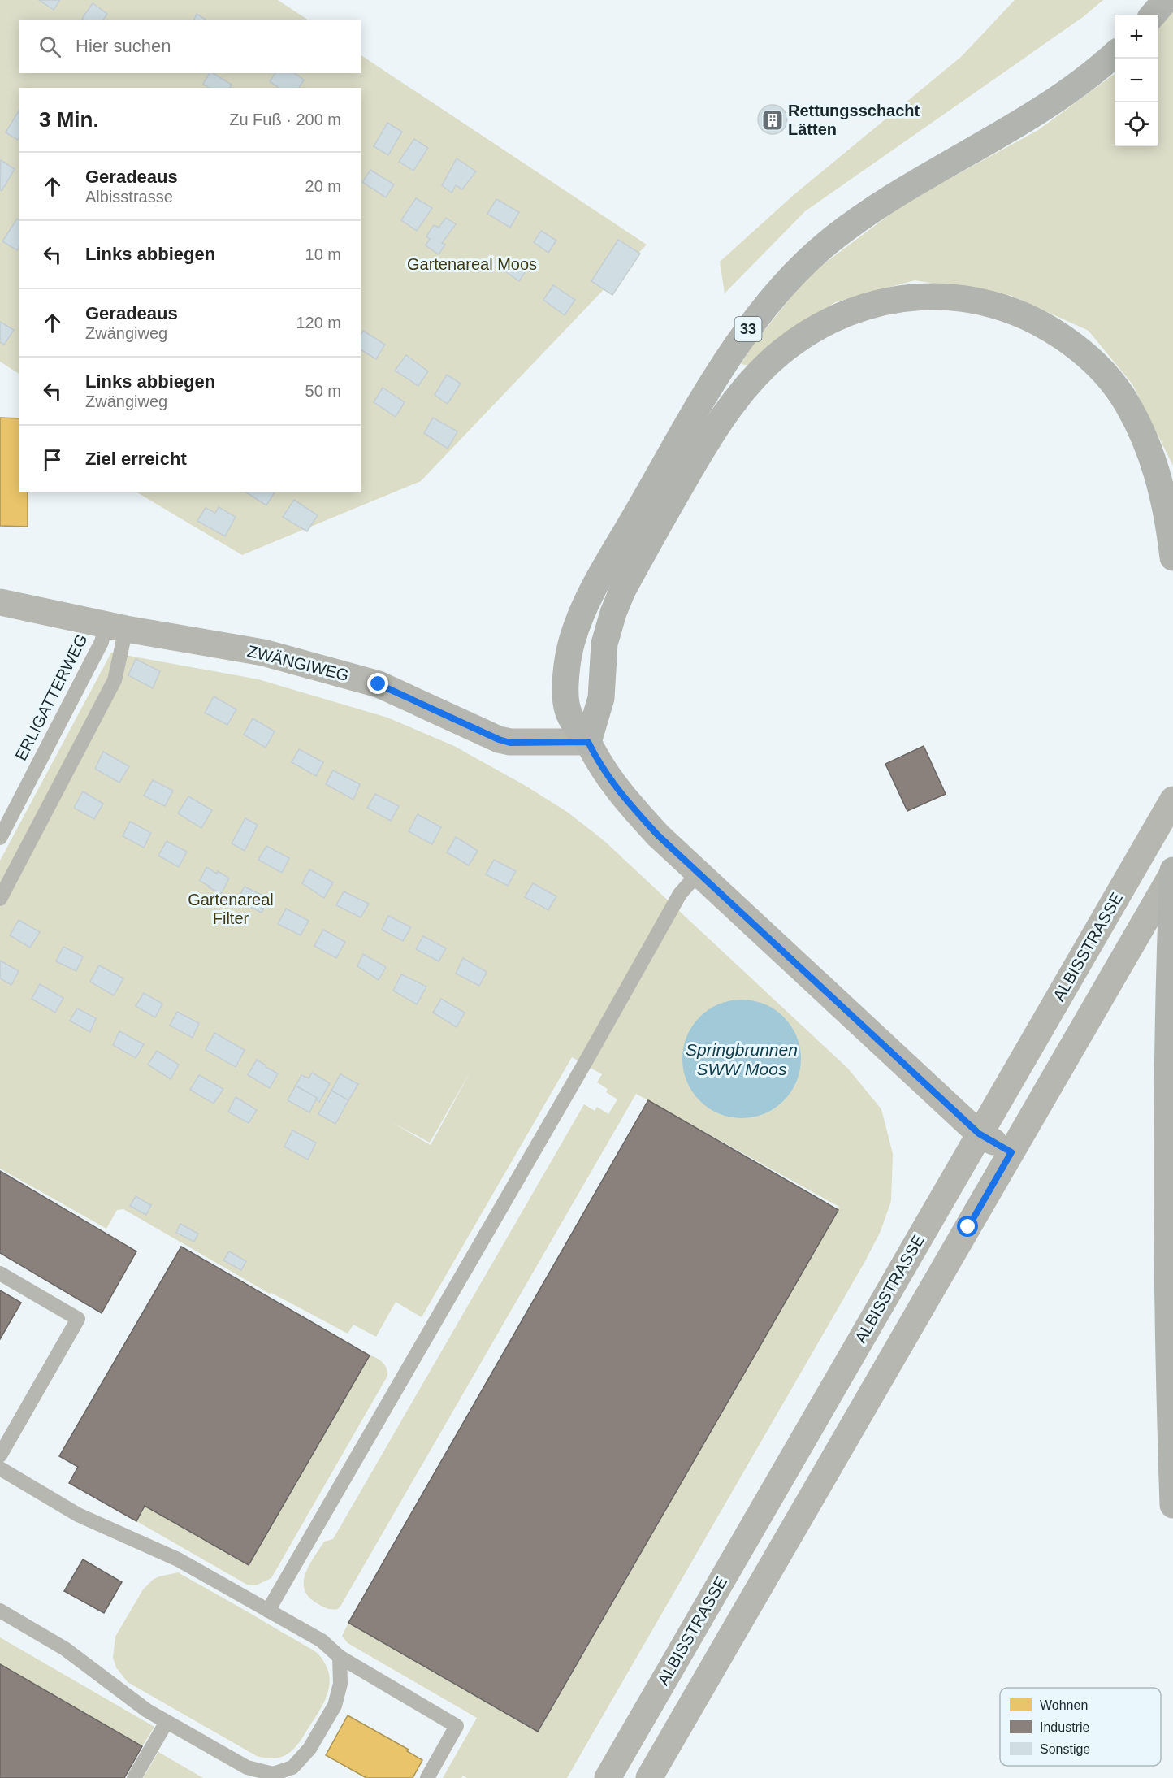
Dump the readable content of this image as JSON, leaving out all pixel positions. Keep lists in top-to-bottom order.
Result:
{
  "streets": {
    "highway": ["33"],
    "main road": ["ALBISSTRASSE"],
    "street": ["ZWÄNGIWEG"],
    "lane": ["ERLIGATTERWEG"]
  },
  "crossings": [
    ["33", "ZWÄNGIWEG"],
    ["ZWÄNGIWEG", "ERLIGATTERWEG"]
  ],
  "water": ["Springbrunnen SWW Moos"],
  "parks": ["Gartenareal Moos", "Gartenareal Filter"],
  "places": {
    "building": ["Rettungsschacht Lätten"]
  },
  "legend": ["Wohnen", "Industrie", "Sonstige"],
  "page": {
    "map_buttons": ["+", "−"],
    "search": "Hier suchen",
    "heading": ["3 Min.", "Zu Fuß · 200 m"],
    "list": [
      ["Geradeaus", "Albisstrasse", "20 m"],
      ["Links abbiegen", "10 m"],
      ["Geradeaus", "Zwängiweg", "120 m"],
      ["Links abbiegen", "Zwängiweg", "50 m"],
      "Ziel erreicht"
    ]
  }
}
